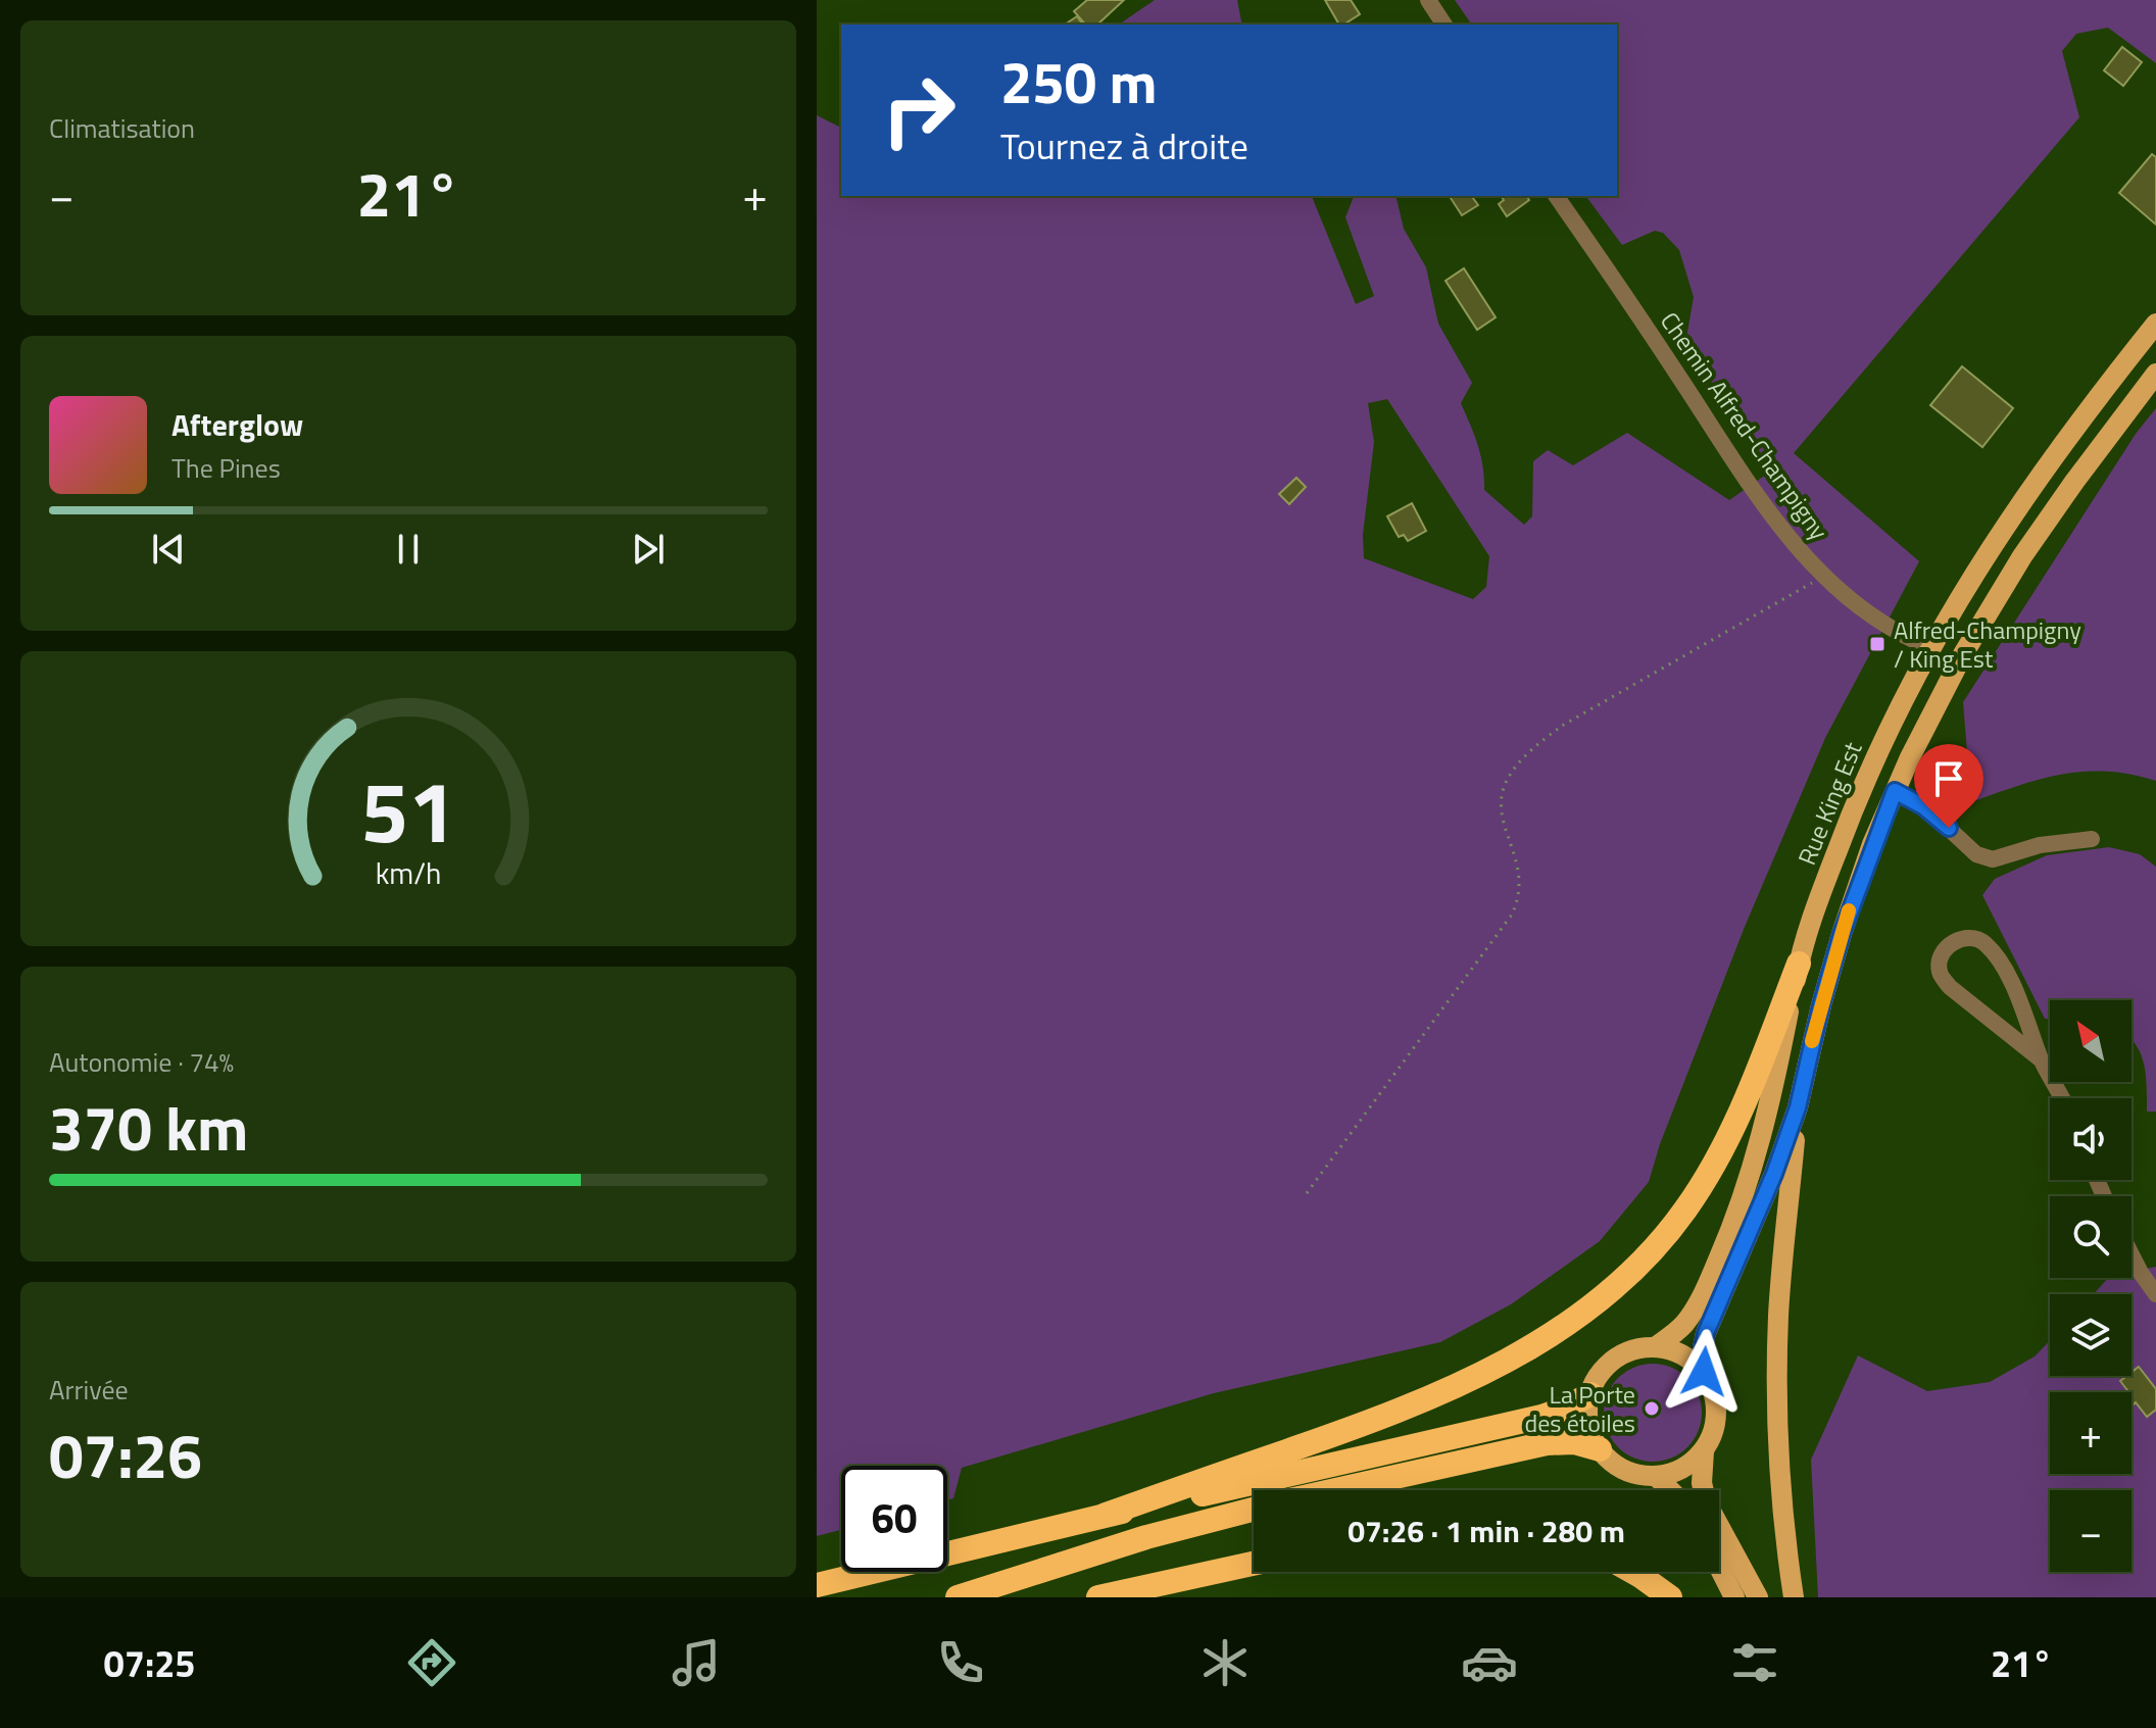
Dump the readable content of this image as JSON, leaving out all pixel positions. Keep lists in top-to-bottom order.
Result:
{
  "streets": {
    "main road": ["Rue King Est"],
    "street": ["Chemin Alfred-Champigny"]
  },
  "crossings": [
    ["Chemin Alfred-Champigny", "Rue King Est"]
  ],
  "places": {
    "transit": ["Alfred-Champigny / King Est"],
    "other": ["La Porte des étoiles"]
  },
  "north": "top left",
  "page": {
    "tile": [
      "Climatisation",
      ["Autonomie · 74%", "370 km"],
      ["Arrivée", "07:26"]
    ],
    "turn": ["250 m", "Tournez à droite"],
    "heat": ["−", "21°", "+"],
    "song": ["Afterglow", "The Pines"],
    "map_buttons": ["+", "−"],
    "limit": "60",
    "trip": "07:26 · 1 min · 280 m",
    "tabs": ["07:25", "21°"],
    "gauge": ["51", "km/h"]
  }
}
